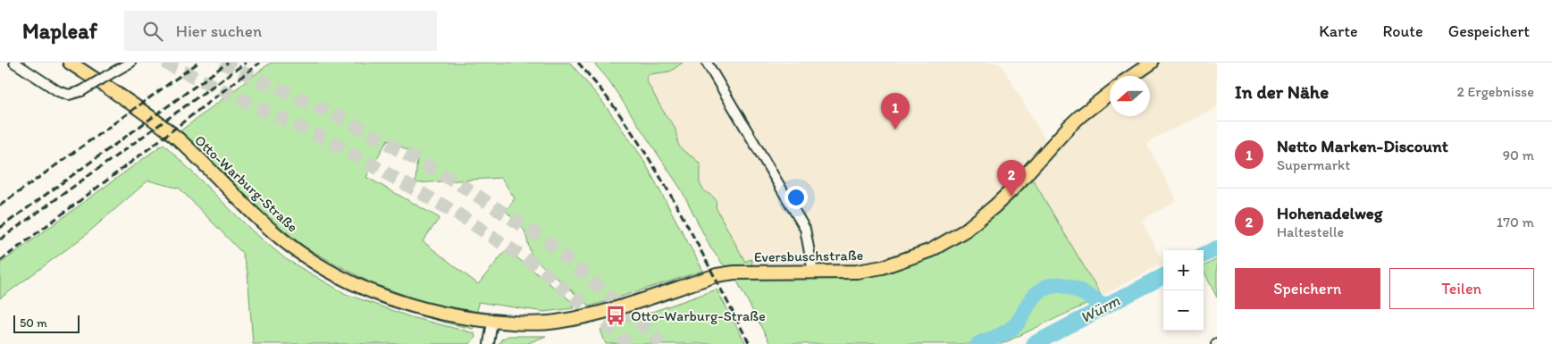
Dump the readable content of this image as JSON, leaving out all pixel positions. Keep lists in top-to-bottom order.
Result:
{
  "streets": {
    "main road": ["Otto-Warburg-Straße", "Eversbuschstraße"]
  },
  "crossings": [
    ["Otto-Warburg-Straße", "Eversbuschstraße"]
  ],
  "water": ["Würm"],
  "places": {
    "bus stop": ["Otto-Warburg-Straße"]
  },
  "scale_bar": "50 m",
  "north": "left",
  "page": {
    "header": "Mapleaf",
    "search": "Hier suchen",
    "nav": ["Karte", "Route", "Gespeichert"],
    "heading": ["In der Nähe", "2 Ergebnisse"],
    "pins": ["1", "2"],
    "list": [
      {
        "mark": "1",
        "name": "Netto Marken-Discount",
        "note": "Supermarkt",
        "value": "90 m"
      },
      {
        "mark": "2",
        "name": "Hohenadelweg",
        "note": "Haltestelle",
        "value": "170 m"
      }
    ],
    "map_buttons": ["+", "−"],
    "buttons": ["Speichern", "Teilen"],
    "scale": "50 m"
  }
}
